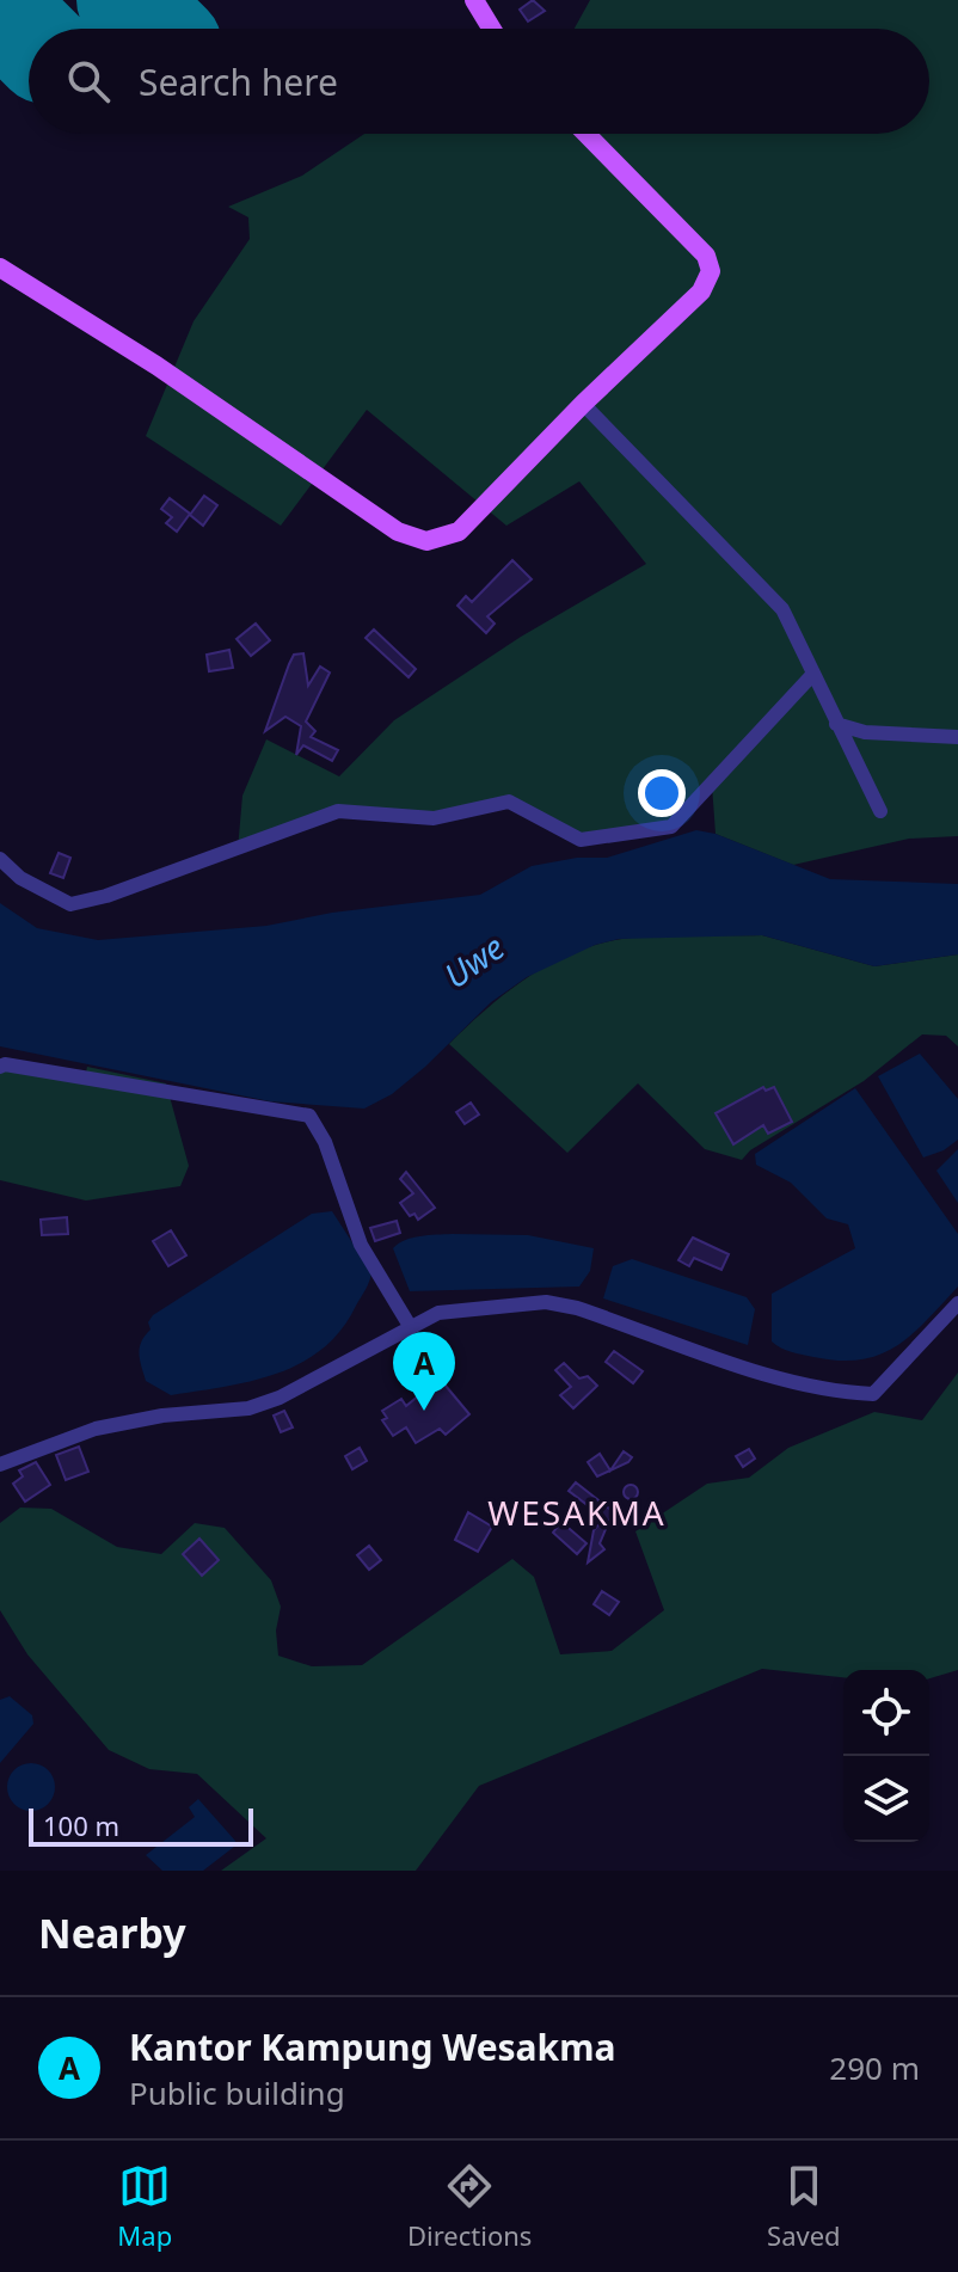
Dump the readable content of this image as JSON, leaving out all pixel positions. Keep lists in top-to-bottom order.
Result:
{
  "districts": ["WESAKMA"],
  "water": ["Uwe"],
  "scale_bar": "100 m",
  "page": {
    "search": "Search here",
    "pins": "A",
    "scale": "100 m",
    "heading": "Nearby",
    "list": [
      {
        "mark": "A",
        "name": "Kantor Kampung Wesakma",
        "note": "Public building",
        "value": "290 m"
      }
    ],
    "nav": ["Map", "Directions", "Saved"]
  }
}
